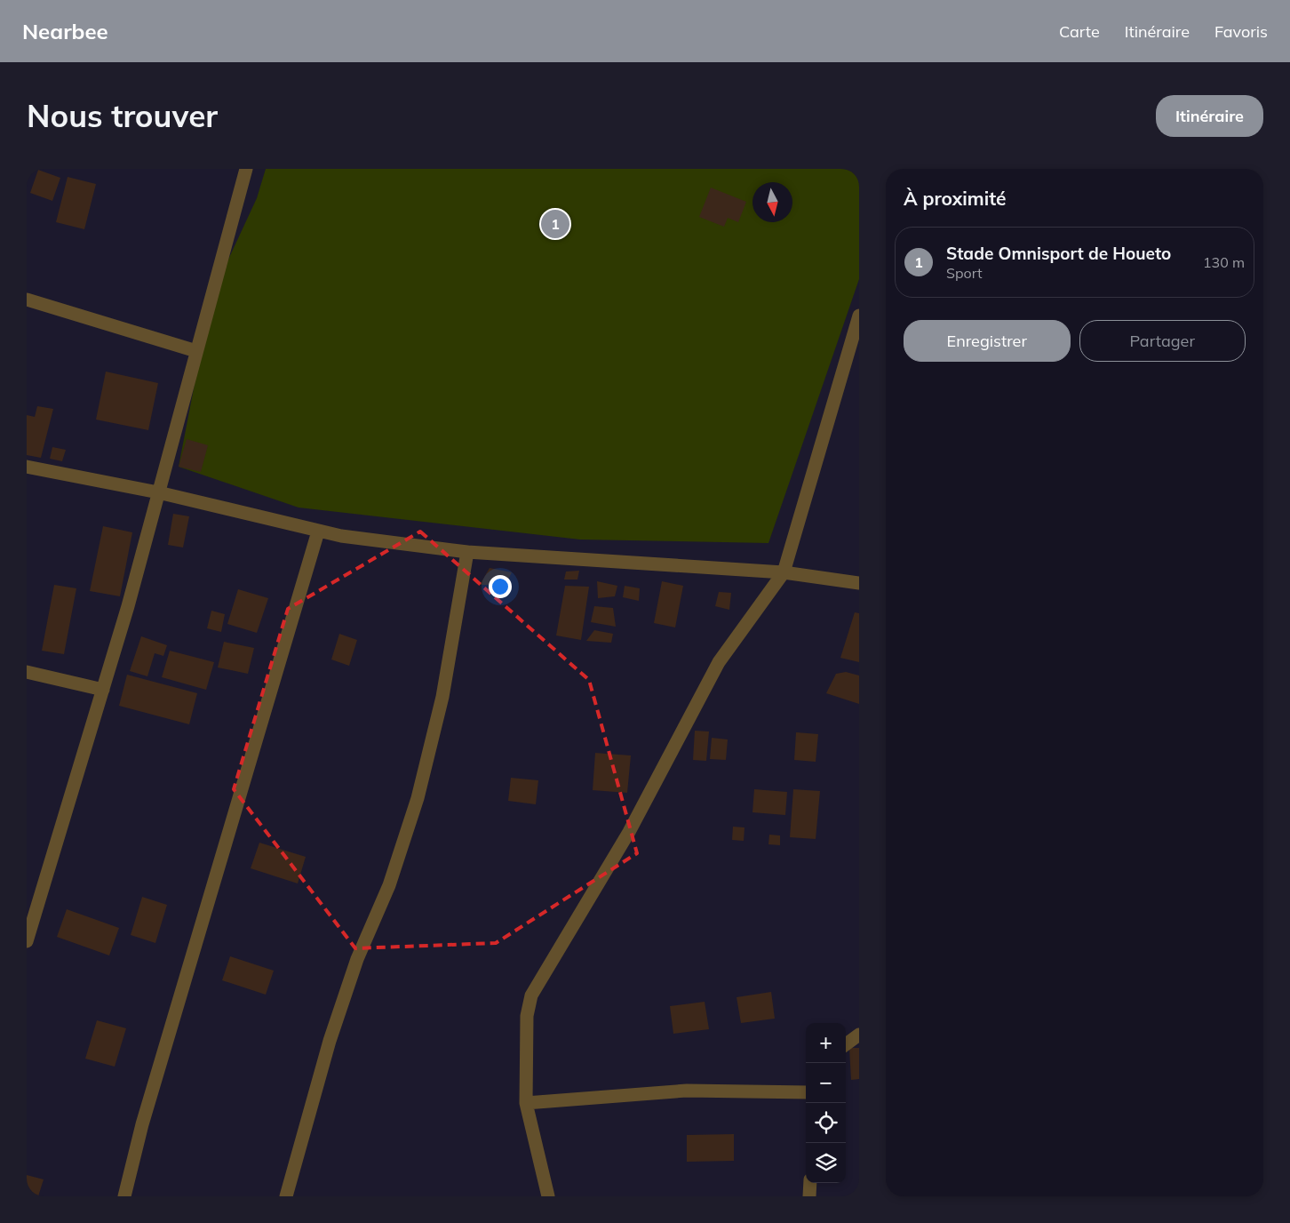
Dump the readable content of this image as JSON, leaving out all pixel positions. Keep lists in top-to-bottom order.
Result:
{
  "north": "bottom",
  "page": {
    "header": "Nearbee",
    "nav": ["Carte", "Itinéraire", "Favoris"],
    "buttons": [
      "Itinéraire",
      ["Enregistrer", "Partager"]
    ],
    "title": "Nous trouver",
    "heading": "À proximité",
    "pins": "1",
    "list": [
      {
        "mark": "1",
        "name": "Stade Omnisport de Houeto",
        "note": "Sport",
        "value": "130 m"
      }
    ],
    "map_buttons": ["+", "−"]
  }
}
